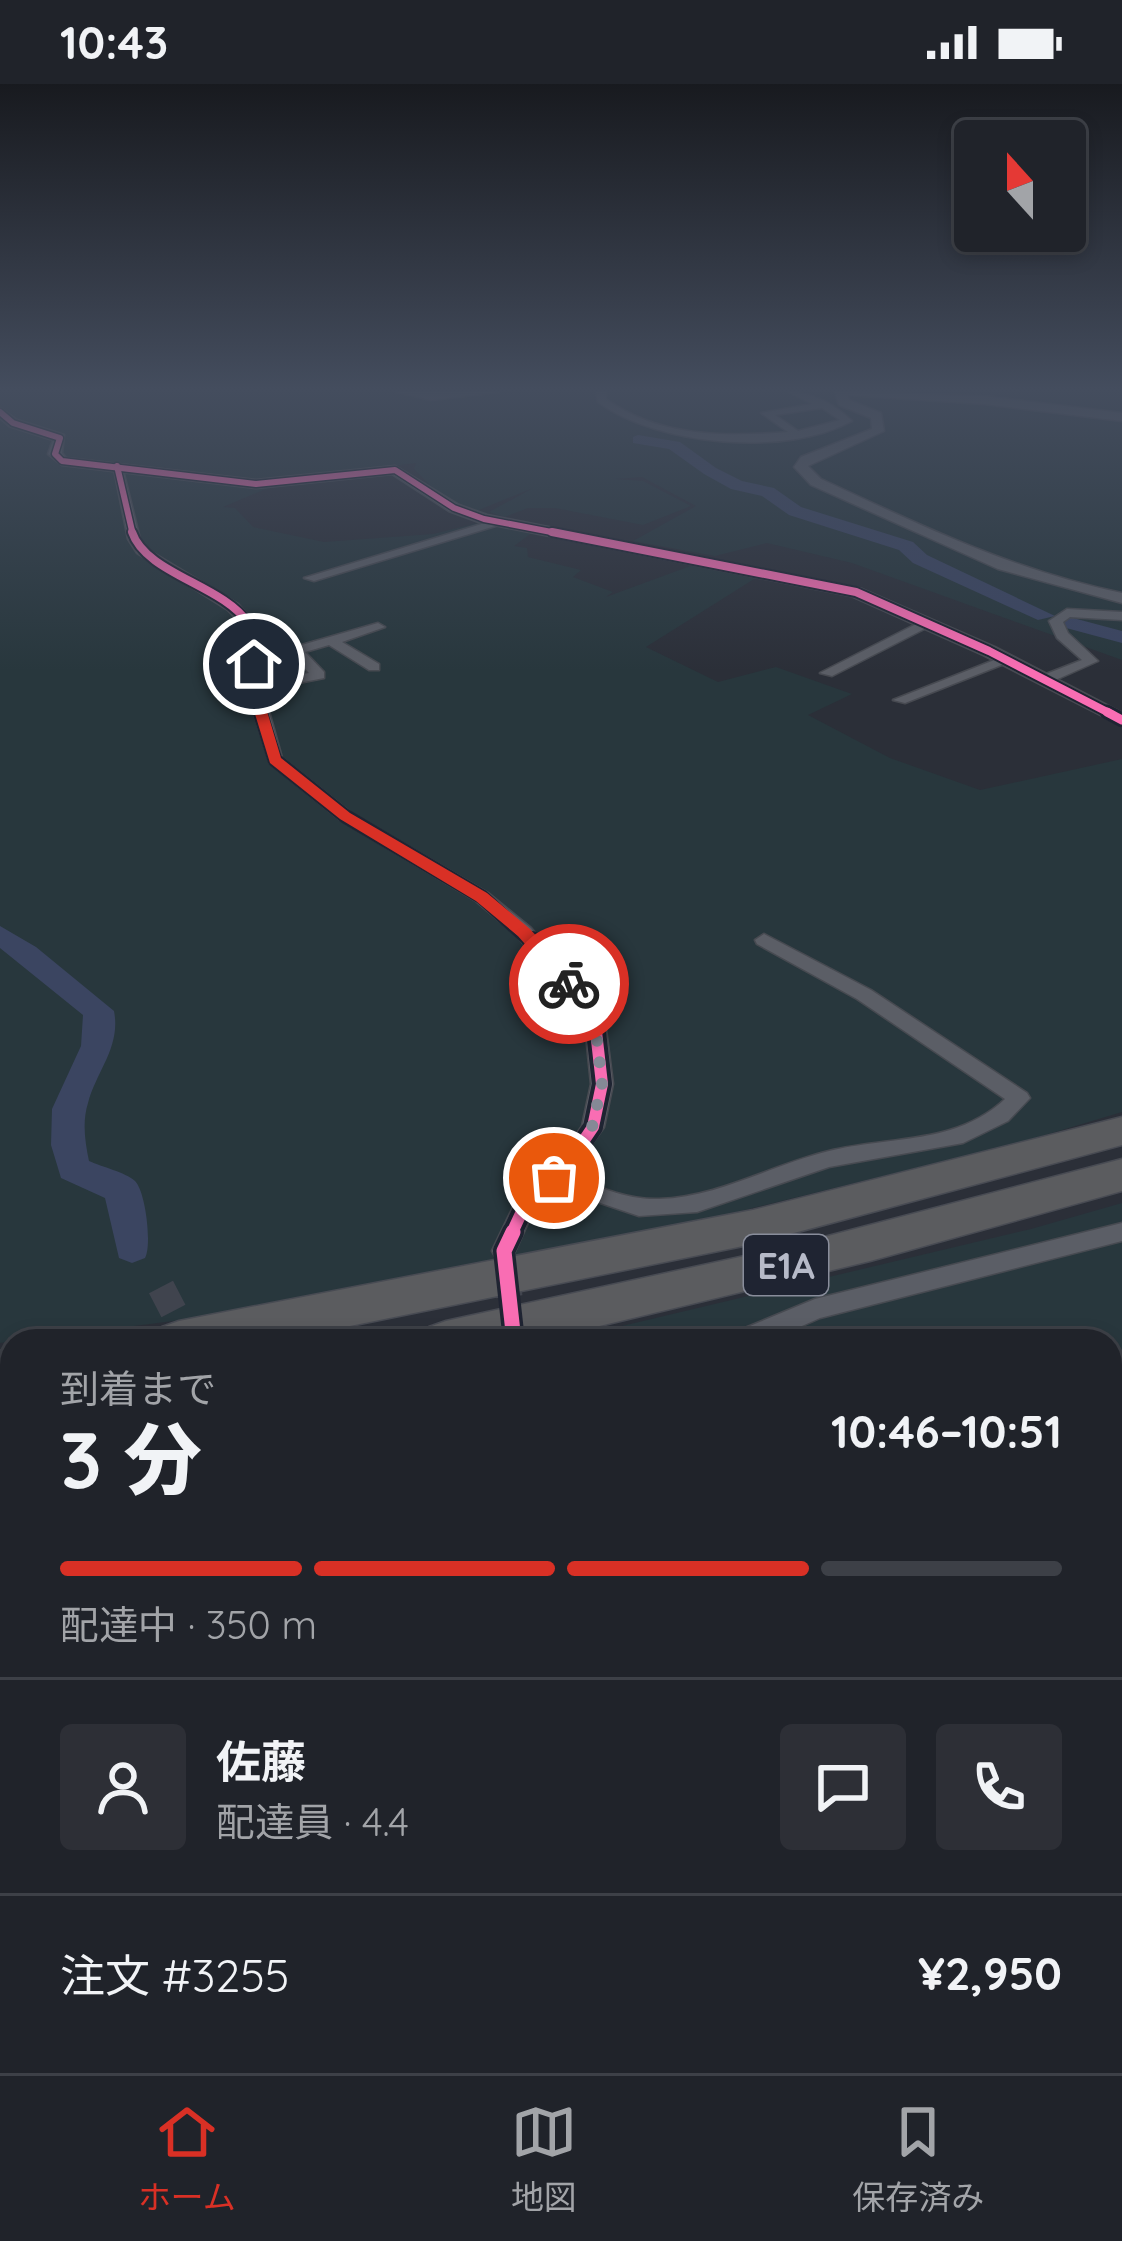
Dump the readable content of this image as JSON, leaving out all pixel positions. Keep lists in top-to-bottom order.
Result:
{
  "streets": {
    "highway": ["E1A"]
  },
  "north": "top",
  "page": {
    "status": "10:43",
    "heading": ["3 分", "到着まで", "10:46–10:51"],
    "panel": [
      "佐藤",
      "配達員 · 4.4",
      "注文 #3255",
      "¥2,950"
    ],
    "bar": "配達中 · 350 m",
    "tabs": ["ホーム", "地図", "保存済み"]
  }
}
